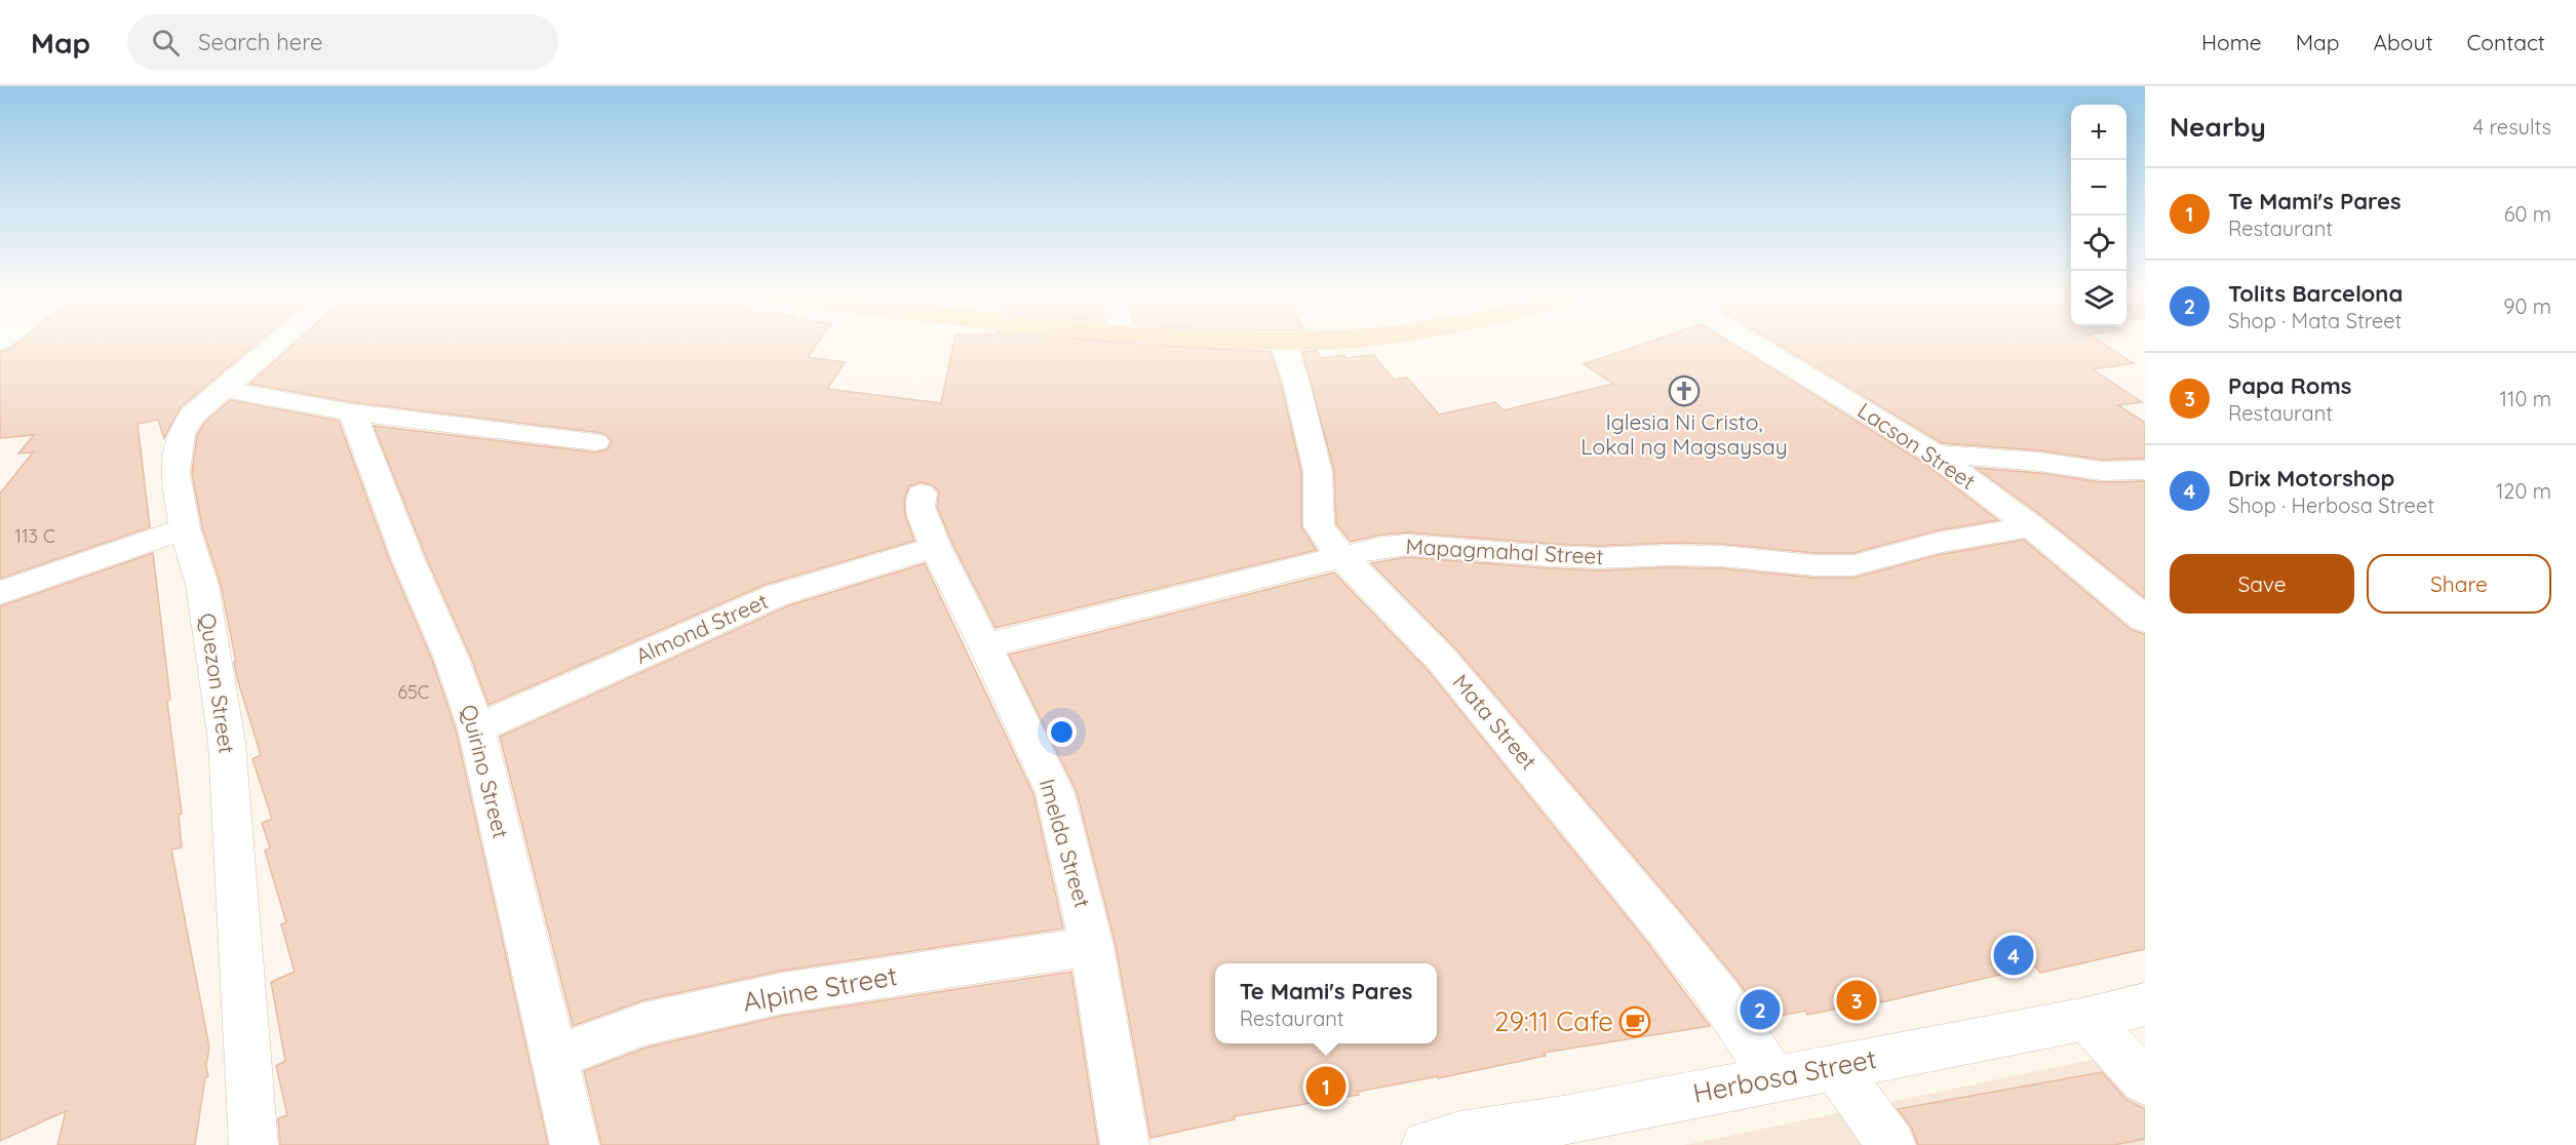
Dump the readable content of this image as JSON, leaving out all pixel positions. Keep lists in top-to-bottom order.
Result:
{
  "streets": {
    "street": [
      "Lacson Street",
      "Mapagmahal Street",
      "Almond Street",
      "Quezon Street",
      "Mata Street",
      "Quirino Street",
      "Imelda Street",
      "Alpine Street",
      "Herbosa Street"
    ]
  },
  "crossings": [
    ["Lacson Street", "Mapagmahal Street"],
    ["Mapagmahal Street", "Mata Street"],
    ["Mapagmahal Street", "Imelda Street"],
    ["Almond Street", "Quirino Street"],
    ["Almond Street", "Imelda Street"],
    ["Mata Street", "Herbosa Street"],
    ["Quirino Street", "Alpine Street"],
    ["Imelda Street", "Alpine Street"]
  ],
  "places": {
    "church": ["Iglesia Ni Cristo, Lokal ng Magsaysay"],
    "cafe": ["29:11 Cafe"]
  },
  "house_numbers": ["113 C", "65C"],
  "page": {
    "header": "Map",
    "search": "Search here",
    "nav": [
      "Home",
      "Map",
      "About",
      "Contact"
    ],
    "heading": ["Nearby", "4 results"],
    "map_buttons": ["+", "−"],
    "list": [
      {
        "mark": "1",
        "name": "Te Mami's Pares",
        "note": "Restaurant",
        "value": "60 m"
      },
      {
        "mark": "2",
        "name": "Tolits Barcelona",
        "note": "Shop · Mata Street",
        "value": "90 m"
      },
      {
        "mark": "3",
        "name": "Papa Roms",
        "note": "Restaurant",
        "value": "110 m"
      },
      {
        "mark": "4",
        "name": "Drix Motorshop",
        "note": "Shop · Herbosa Street",
        "value": "120 m"
      }
    ],
    "buttons": ["Save", "Share"],
    "pins": [
      "4",
      "3",
      "2",
      "1"
    ],
    "popup": ["Te Mami's Pares", "Restaurant"]
  }
}
